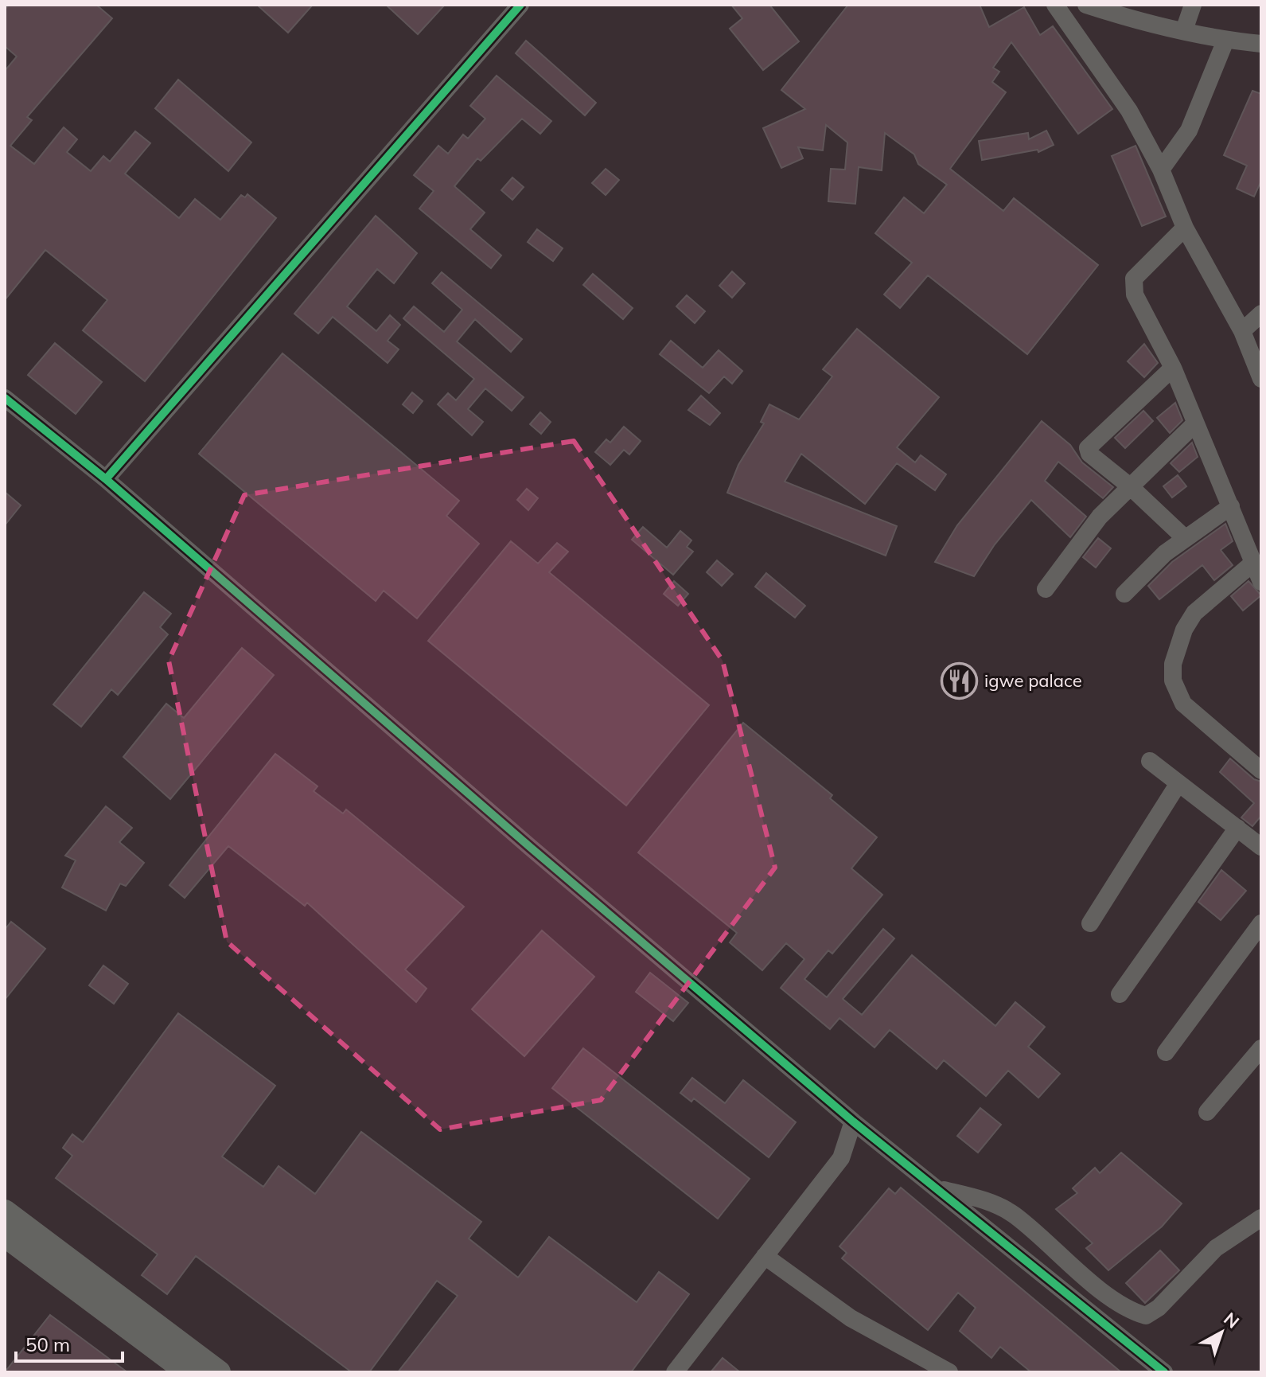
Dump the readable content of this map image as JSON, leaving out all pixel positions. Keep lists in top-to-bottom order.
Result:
{
  "places": {
    "restaurant": ["igwe palace"]
  },
  "scale_bar": "50 m",
  "north": "top right"
}
